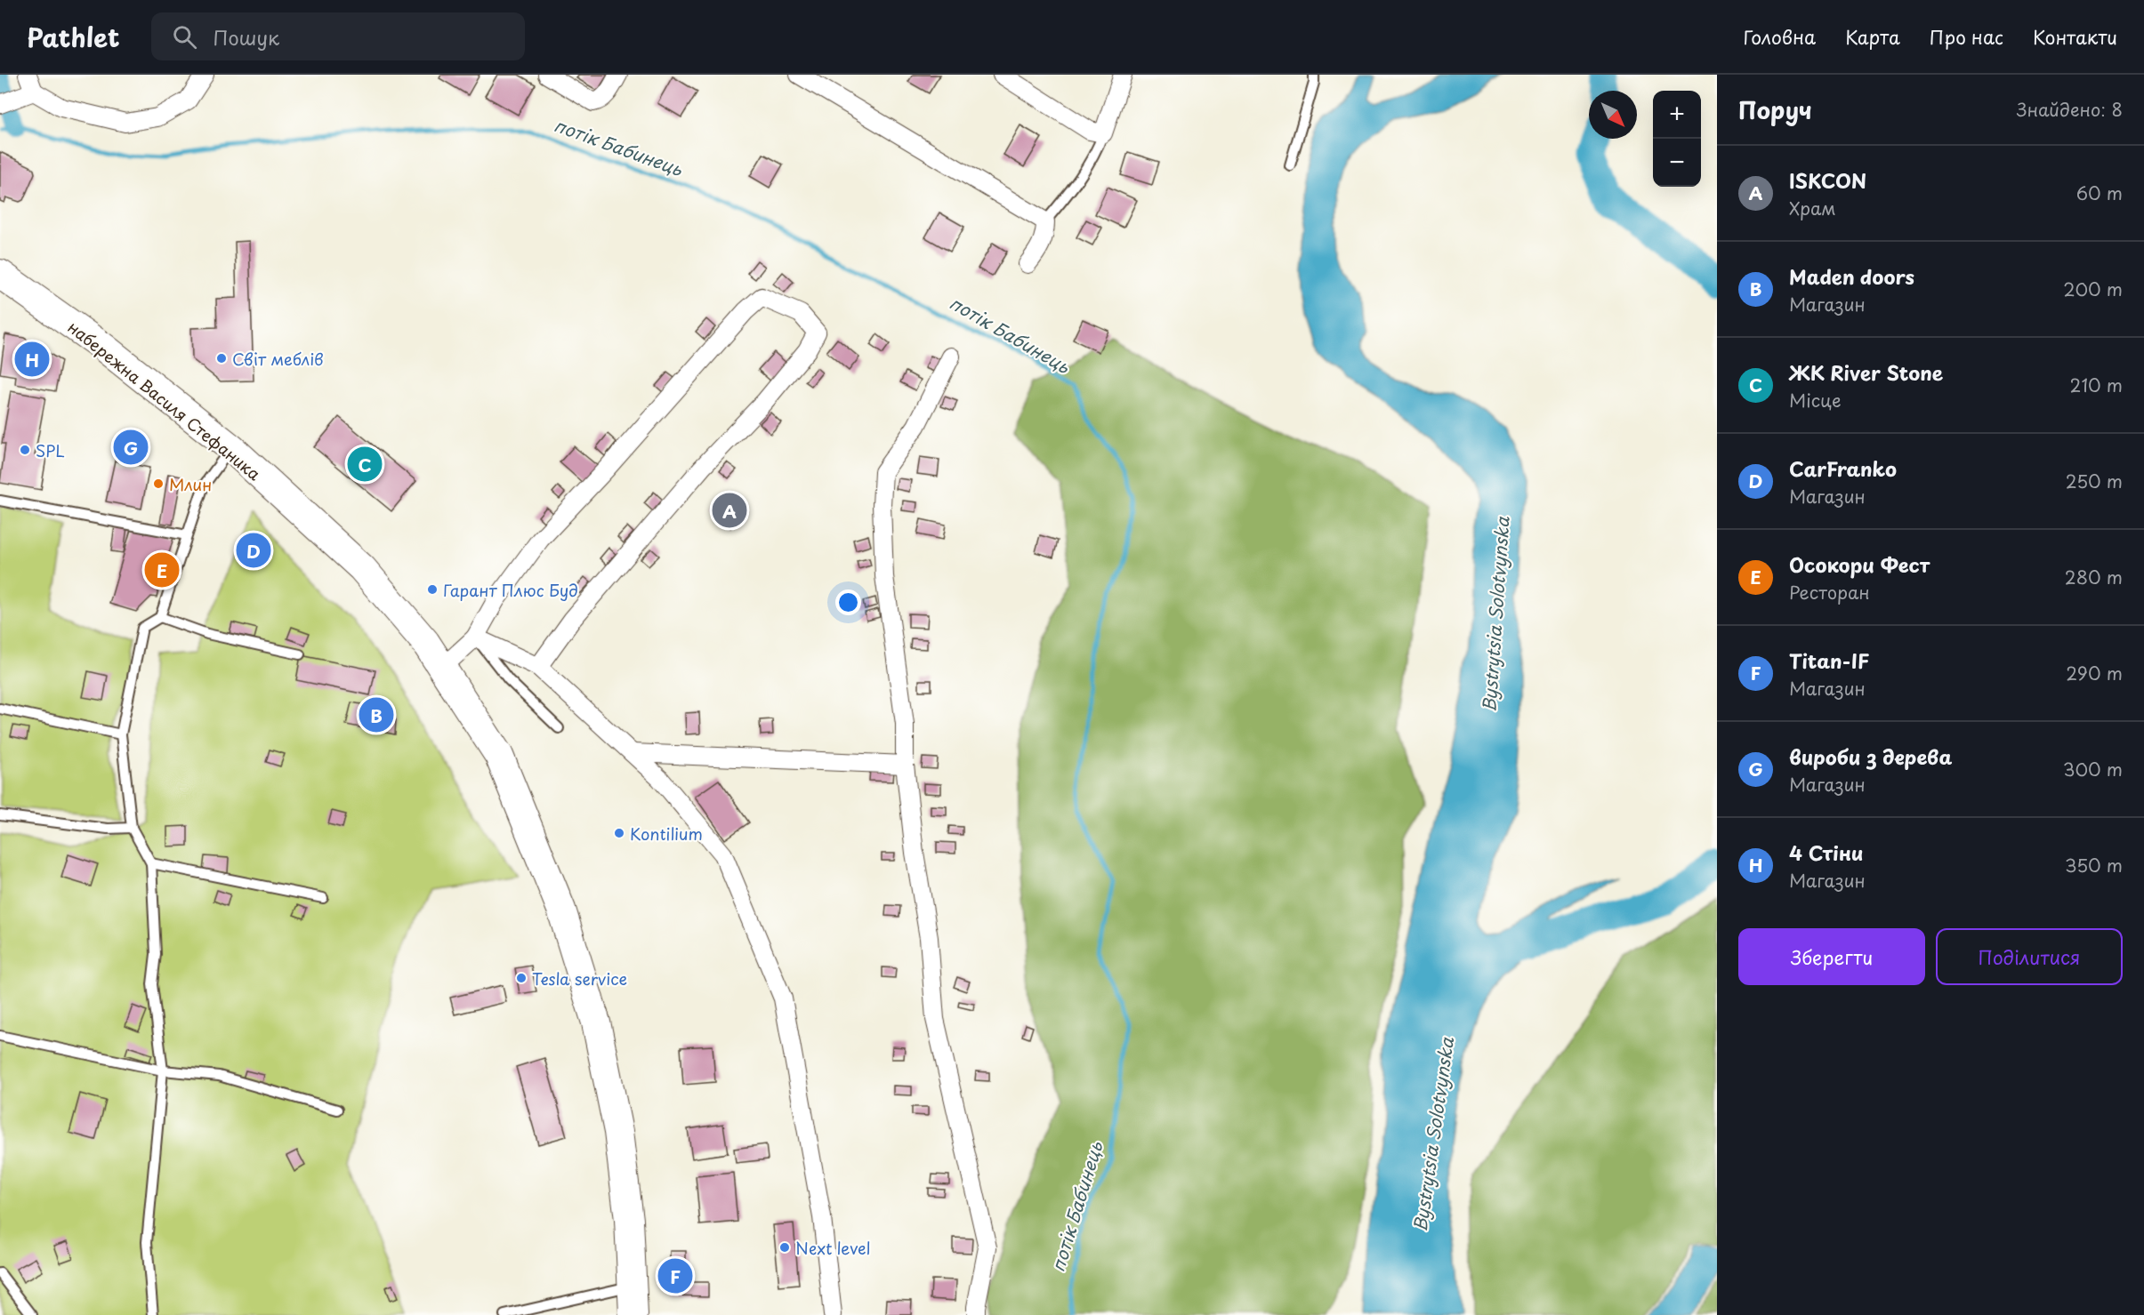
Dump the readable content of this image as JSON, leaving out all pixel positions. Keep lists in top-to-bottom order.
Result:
{
  "streets": {
    "main road": ["набережна Василя Стефаника"]
  },
  "water": ["потік Бабинець", "Bystrytsia Solotvynska"],
  "places": [
    "Світ меблів",
    "SPL",
    "Млин",
    "Гарант Плюс Буд",
    "Kontilium",
    "Tesla service",
    "Next level"
  ],
  "north": "bottom right",
  "page": {
    "header": "Pathlet",
    "search": "Пошук",
    "nav": [
      "Головна",
      "Карта",
      "Про нас",
      "Контакти"
    ],
    "heading": ["Поруч", "Знайдено: 8"],
    "map_buttons": ["+", "−"],
    "list": [
      {
        "mark": "A",
        "name": "ISKCON",
        "note": "Храм",
        "value": "60 m"
      },
      {
        "mark": "B",
        "name": "Maden doors",
        "note": "Магазин",
        "value": "200 m"
      },
      {
        "mark": "C",
        "name": "ЖК River Stone",
        "note": "Місце",
        "value": "210 m"
      },
      {
        "mark": "D",
        "name": "CarFranko",
        "note": "Магазин",
        "value": "250 m"
      },
      {
        "mark": "E",
        "name": "Осокори Фест",
        "note": "Ресторан",
        "value": "280 m"
      },
      {
        "mark": "F",
        "name": "Titan-IF",
        "note": "Магазин",
        "value": "290 m"
      },
      {
        "mark": "G",
        "name": "вироби з дерева",
        "note": "Магазин",
        "value": "300 m"
      },
      {
        "mark": "H",
        "name": "4 Стіни",
        "note": "Магазин",
        "value": "350 m"
      }
    ],
    "pins": [
      "H",
      "G",
      "C",
      "A",
      "D",
      "E",
      "B",
      "F"
    ],
    "buttons": ["Зберегти", "Поділитися"]
  }
}
